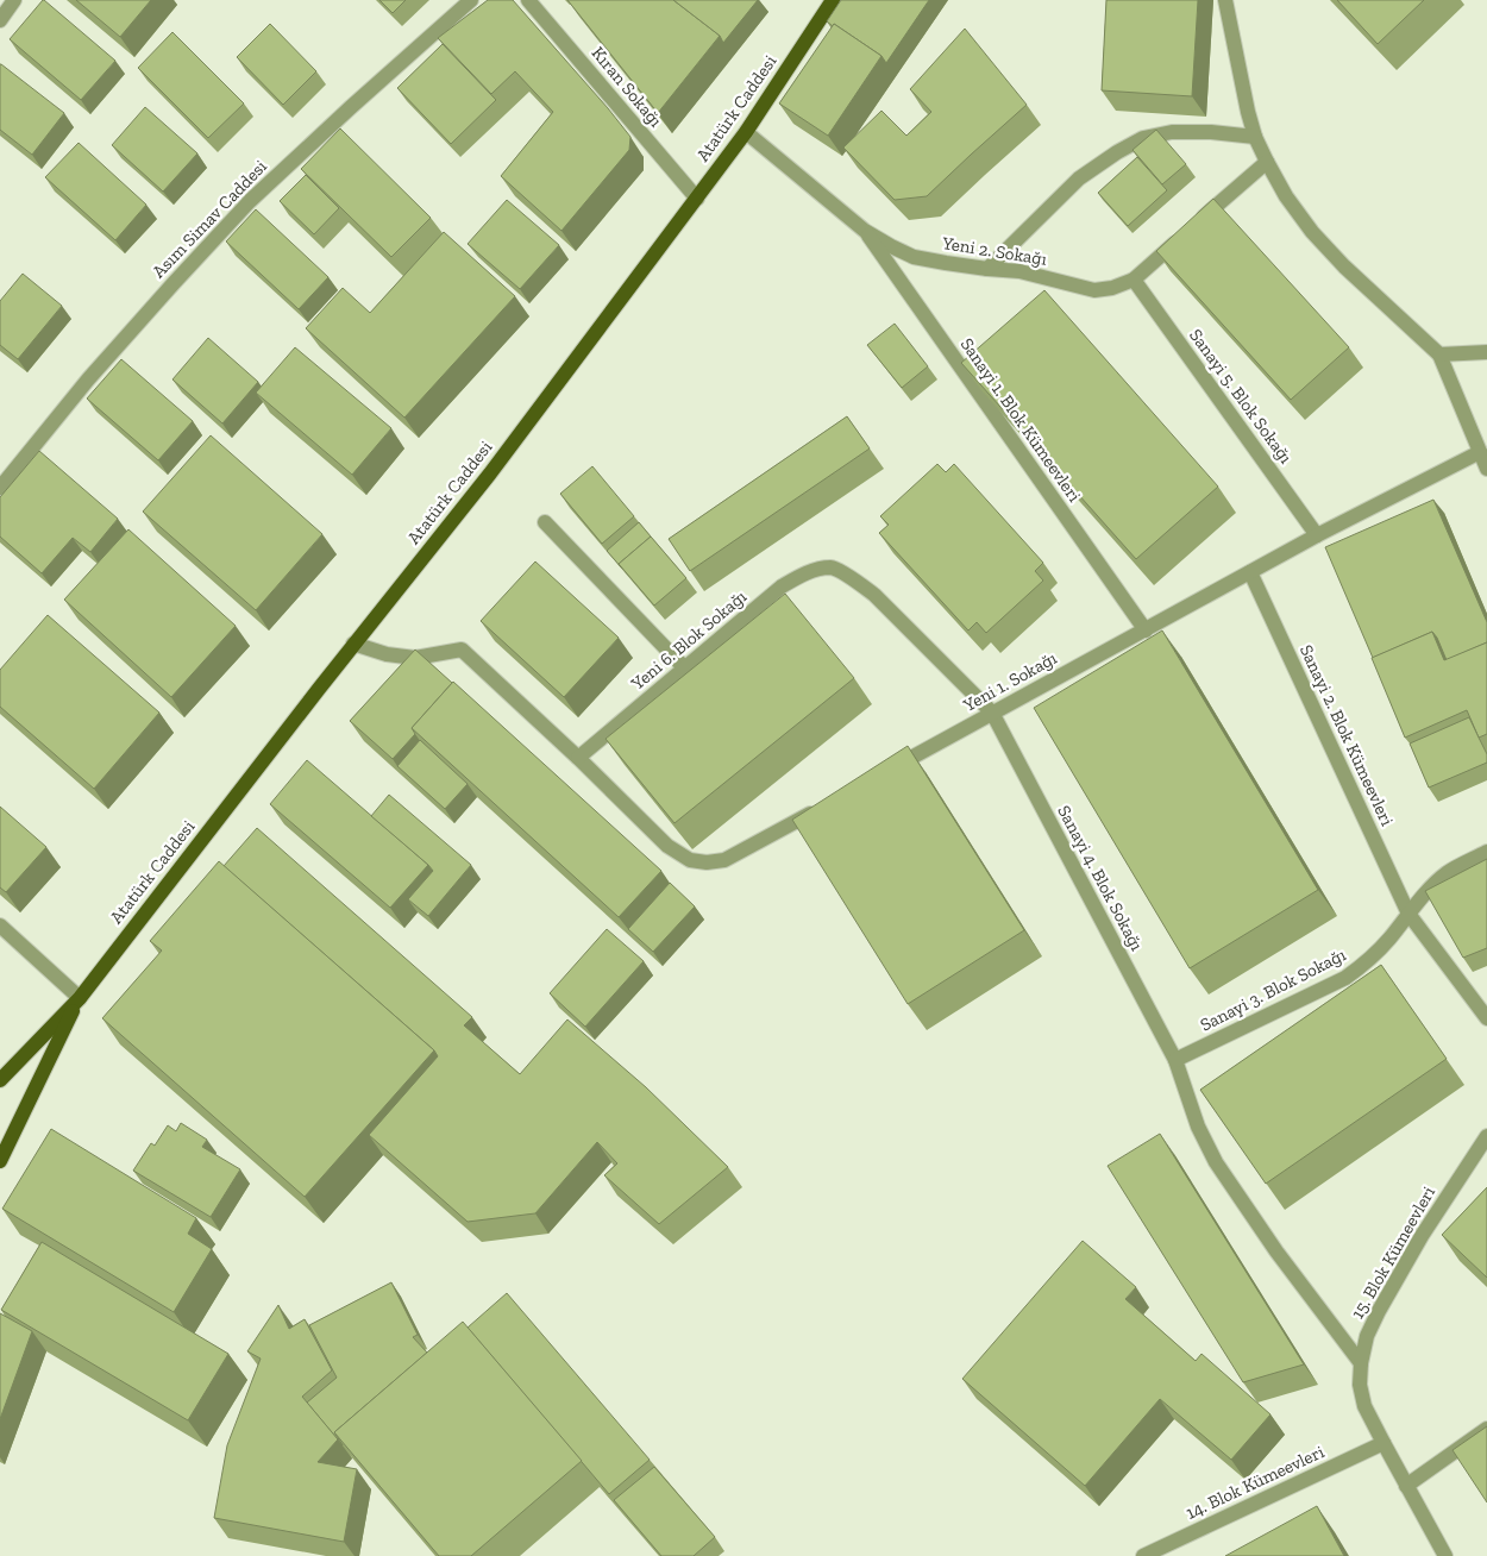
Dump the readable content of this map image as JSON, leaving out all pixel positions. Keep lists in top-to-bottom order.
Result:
{
  "streets": {
    "main road": ["Atatürk Caddesi"],
    "street": [
      "Kıran Sokağı",
      "Asım Simav Caddesi",
      "Yeni 2. Sokağı",
      "Sanayi 5. Blok Sokağı",
      "Sanayi 1. Blok Kümeevleri",
      "Yeni 6. Blok Sokağı",
      "Yeni 1. Sokağı",
      "Sanayi 2. Blok Kümeevleri",
      "Sanayi 4. Blok Sokağı",
      "Sanayi 3. Blok Sokağı",
      "15. Blok Kümeevleri",
      "14. Blok Kümeevleri"
    ]
  },
  "crossings": [
    ["Kıran Sokağı", "Atatürk Caddesi"],
    ["Atatürk Caddesi", "Yeni 2. Sokağı"],
    ["Yeni 2. Sokağı", "Sanayi 5. Blok Sokağı"],
    ["Yeni 2. Sokağı", "Sanayi 1. Blok Kümeevleri"],
    ["Sanayi 5. Blok Sokağı", "Yeni 1. Sokağı"],
    ["Sanayi 1. Blok Kümeevleri", "Yeni 1. Sokağı"],
    ["Yeni 6. Blok Sokağı", "Sanayi 4. Blok Sokağı"],
    ["Yeni 1. Sokağı", "Sanayi 2. Blok Kümeevleri"],
    ["Yeni 1. Sokağı", "Sanayi 4. Blok Sokağı"],
    ["Sanayi 2. Blok Kümeevleri", "Sanayi 3. Blok Sokağı"],
    ["Sanayi 4. Blok Sokağı", "Sanayi 3. Blok Sokağı"],
    ["Sanayi 4. Blok Sokağı", "15. Blok Kümeevleri"],
    ["15. Blok Kümeevleri", "14. Blok Kümeevleri"]
  ]
}
